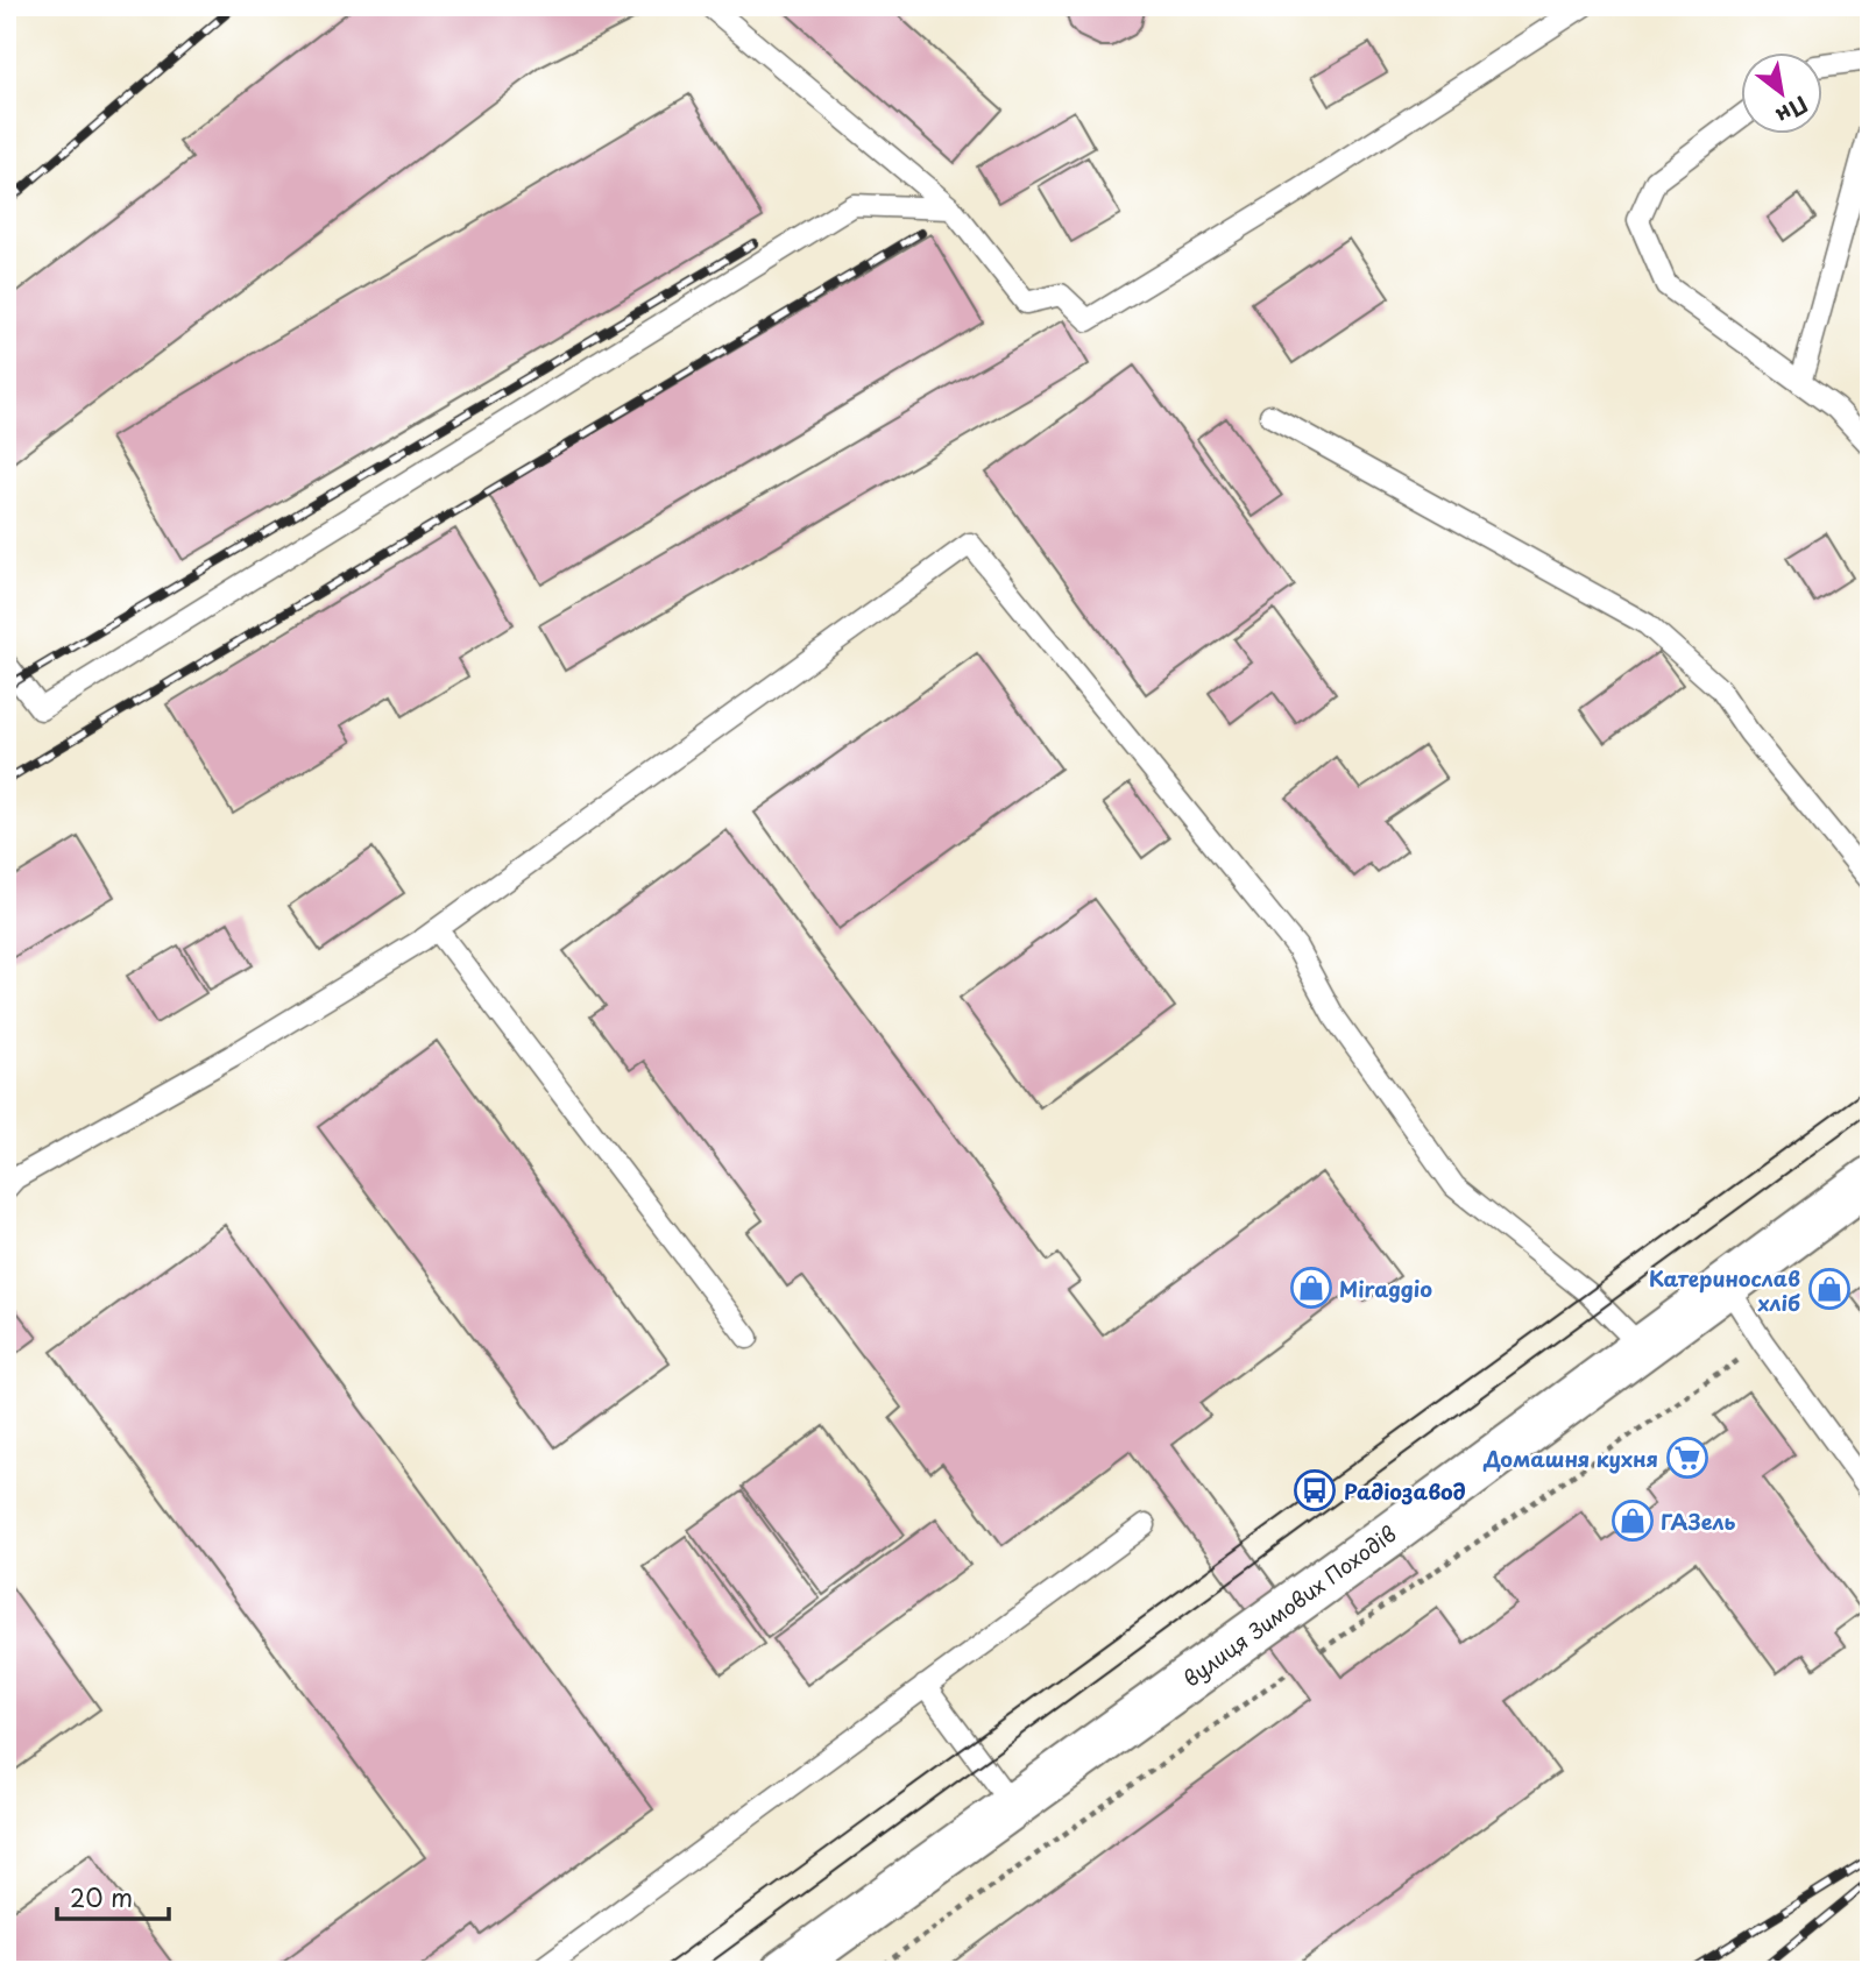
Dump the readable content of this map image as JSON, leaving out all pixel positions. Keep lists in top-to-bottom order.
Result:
{
  "streets": {
    "main road": ["вулиця Зимових Походів"]
  },
  "places": {
    "shop": ["Miraggio", "Катеринослав хліб", "ГАЗель"],
    "supermarket": ["Домашня кухня"],
    "bus stop": ["Радіозавод"]
  },
  "scale_bar": "20 m",
  "north": "bottom right"
}
